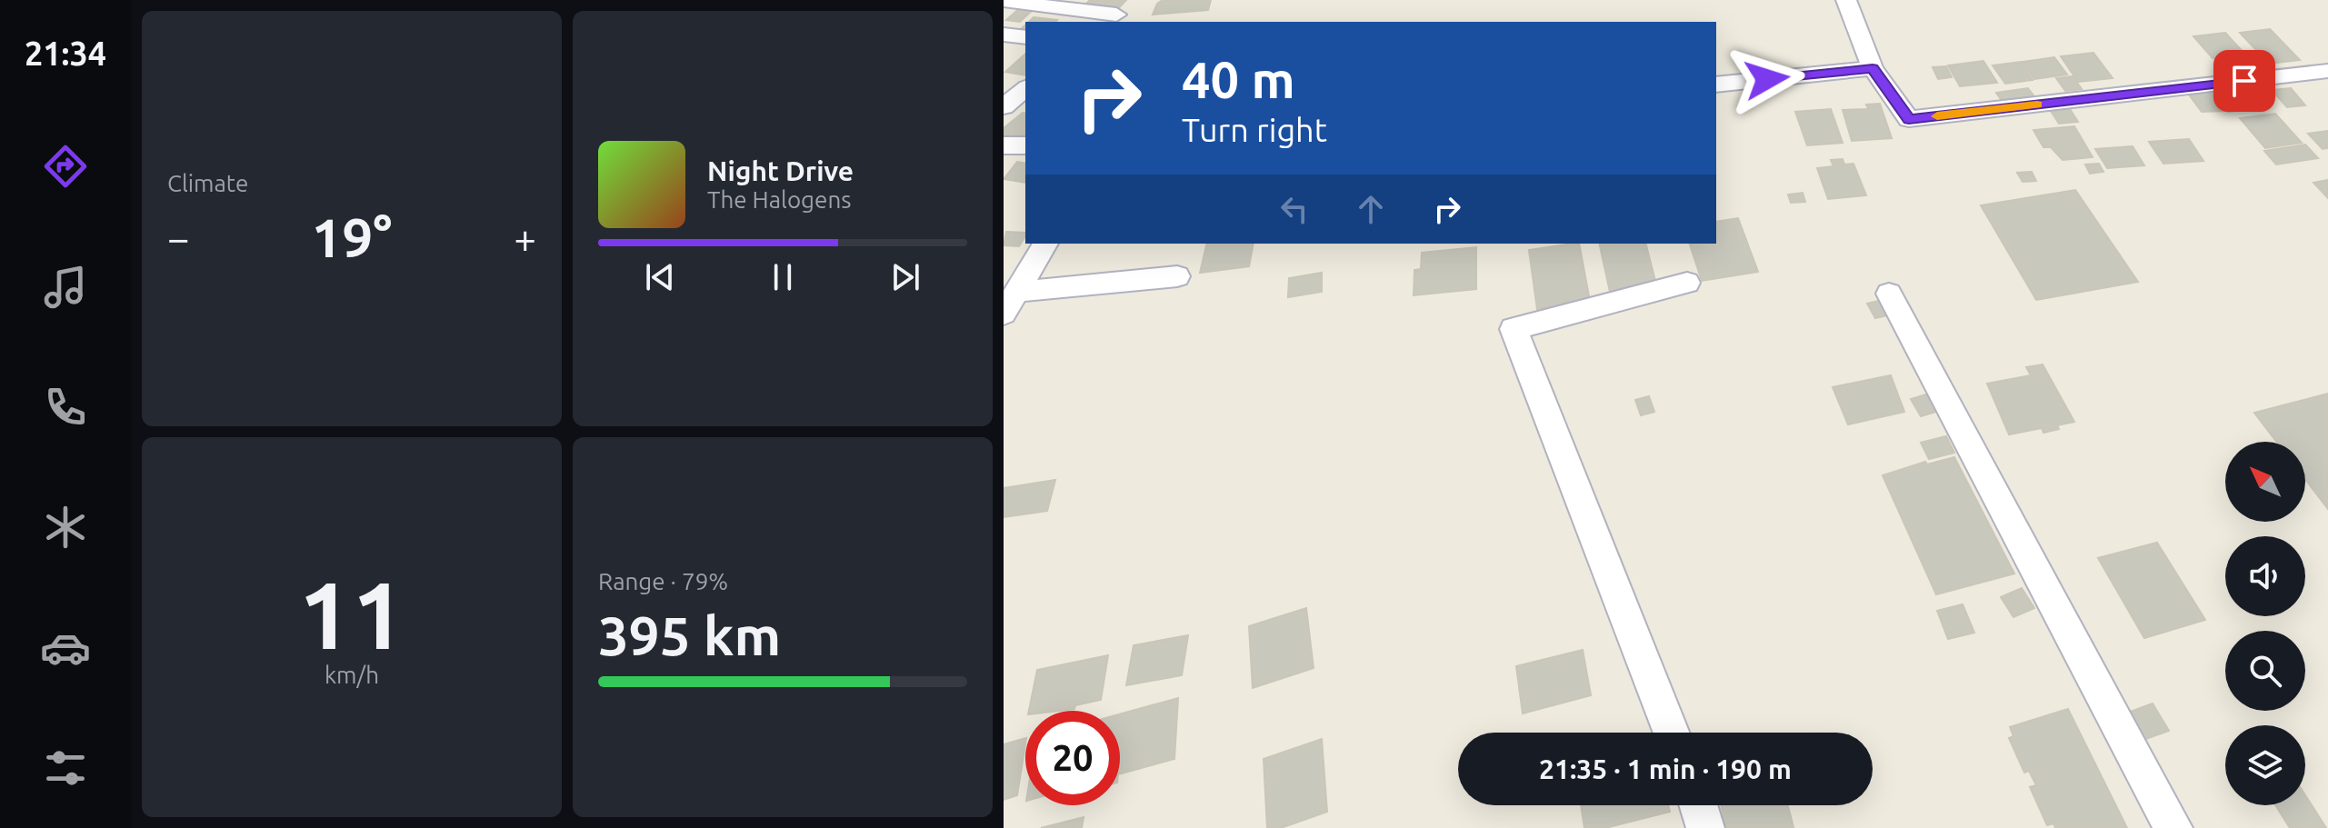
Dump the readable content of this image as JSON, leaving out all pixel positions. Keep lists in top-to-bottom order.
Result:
{
  "north": "top left",
  "page": {
    "tabs": "21:34",
    "tile": [
      "Climate",
      ["11", "km/h"],
      ["Range · 79%", "395 km"]
    ],
    "turn": ["40 m", "Turn right"],
    "song": ["Night Drive", "The Halogens"],
    "heat": ["−", "19°", "+"],
    "limit": "20",
    "trip": "21:35 · 1 min · 190 m"
  }
}
